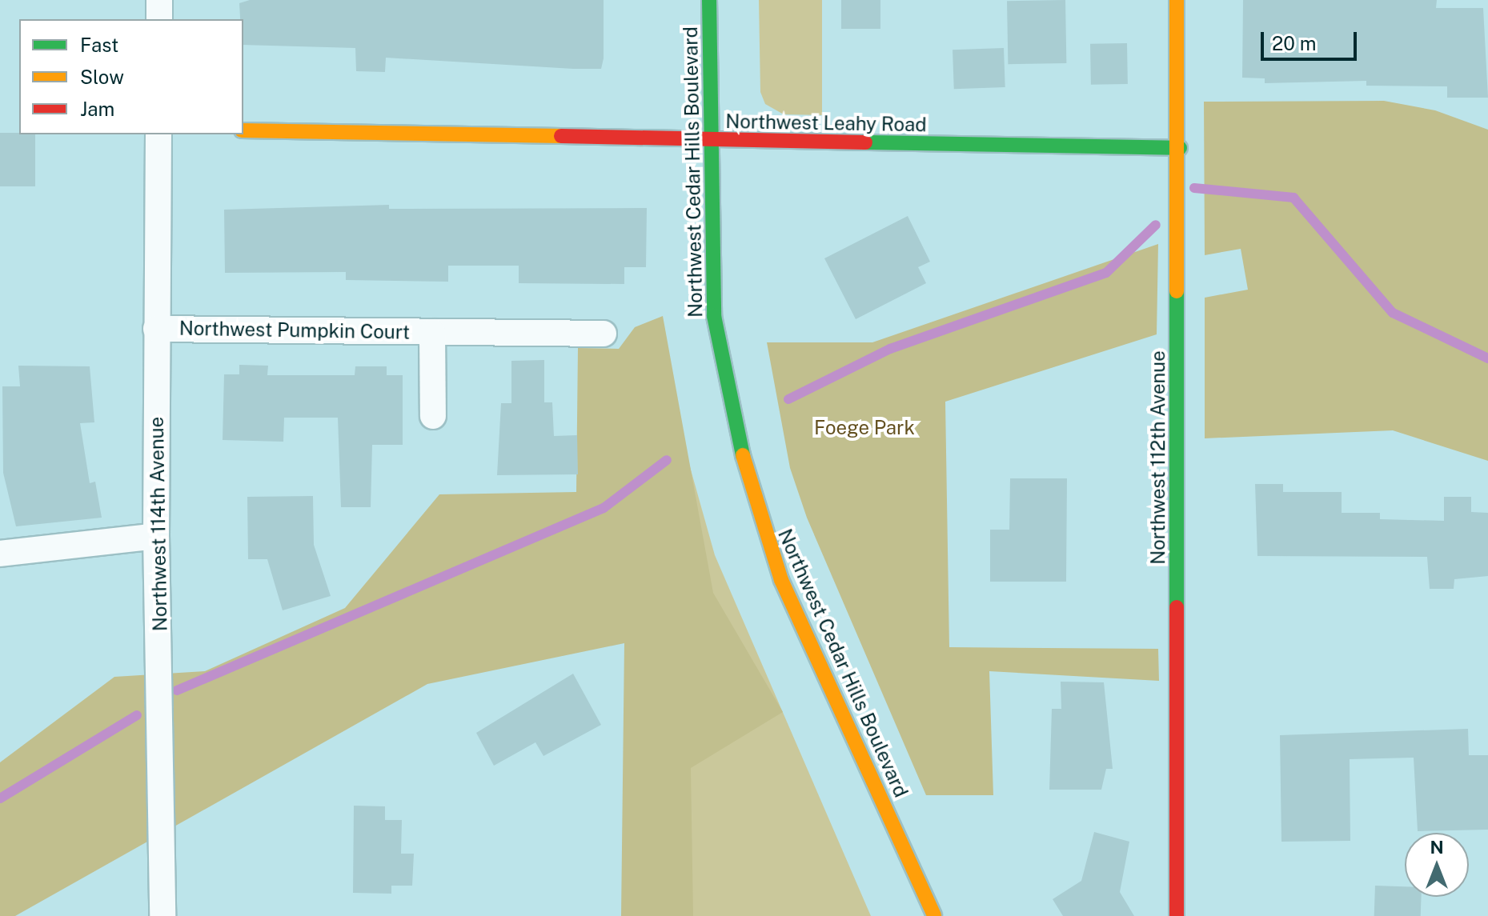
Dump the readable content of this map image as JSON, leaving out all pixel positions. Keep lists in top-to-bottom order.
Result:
{
  "streets": {
    "street": [
      "Northwest Leahy Road",
      "Northwest Cedar Hills Boulevard",
      "Northwest Pumpkin Court",
      "Northwest 112th Avenue",
      "Northwest 114th Avenue"
    ]
  },
  "crossings": [
    ["Northwest Leahy Road", "Northwest Cedar Hills Boulevard"],
    ["Northwest Leahy Road", "Northwest 112th Avenue"],
    ["Northwest Pumpkin Court", "Northwest 114th Avenue"]
  ],
  "parks": ["Foege Park"],
  "legend": ["Fast", "Slow", "Jam"],
  "scale_bar": "20 m",
  "north": "top"
}
